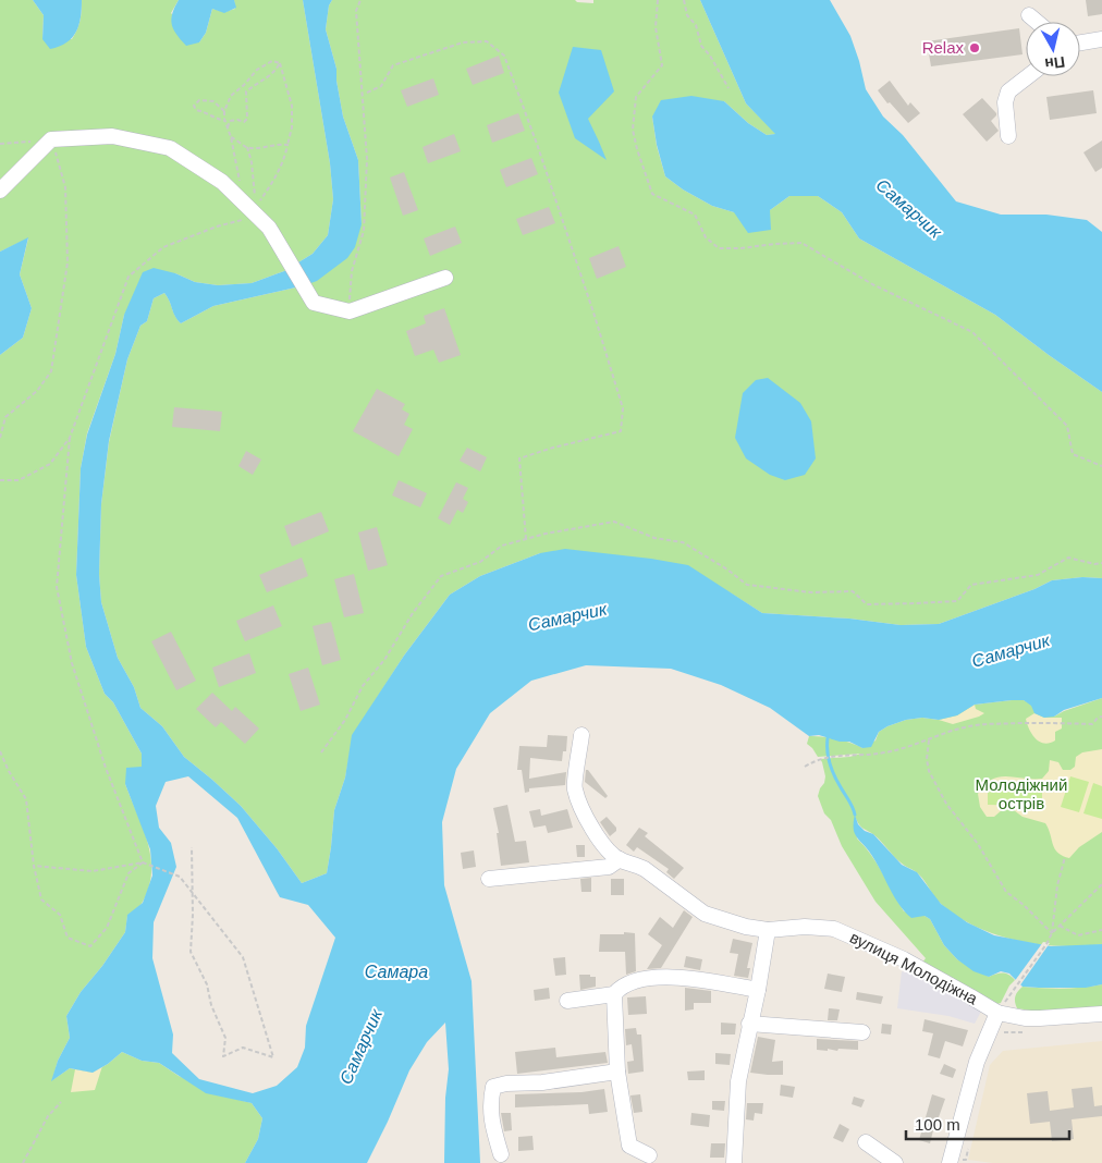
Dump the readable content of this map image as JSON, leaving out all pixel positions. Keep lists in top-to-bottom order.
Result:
{
  "streets": {
    "street": ["вулиця Молодіжна"]
  },
  "water": ["Самарчик", "Самара"],
  "parks": ["Молодіжний острів"],
  "places": ["Relax"],
  "scale_bar": "100 m",
  "north": "bottom"
}
